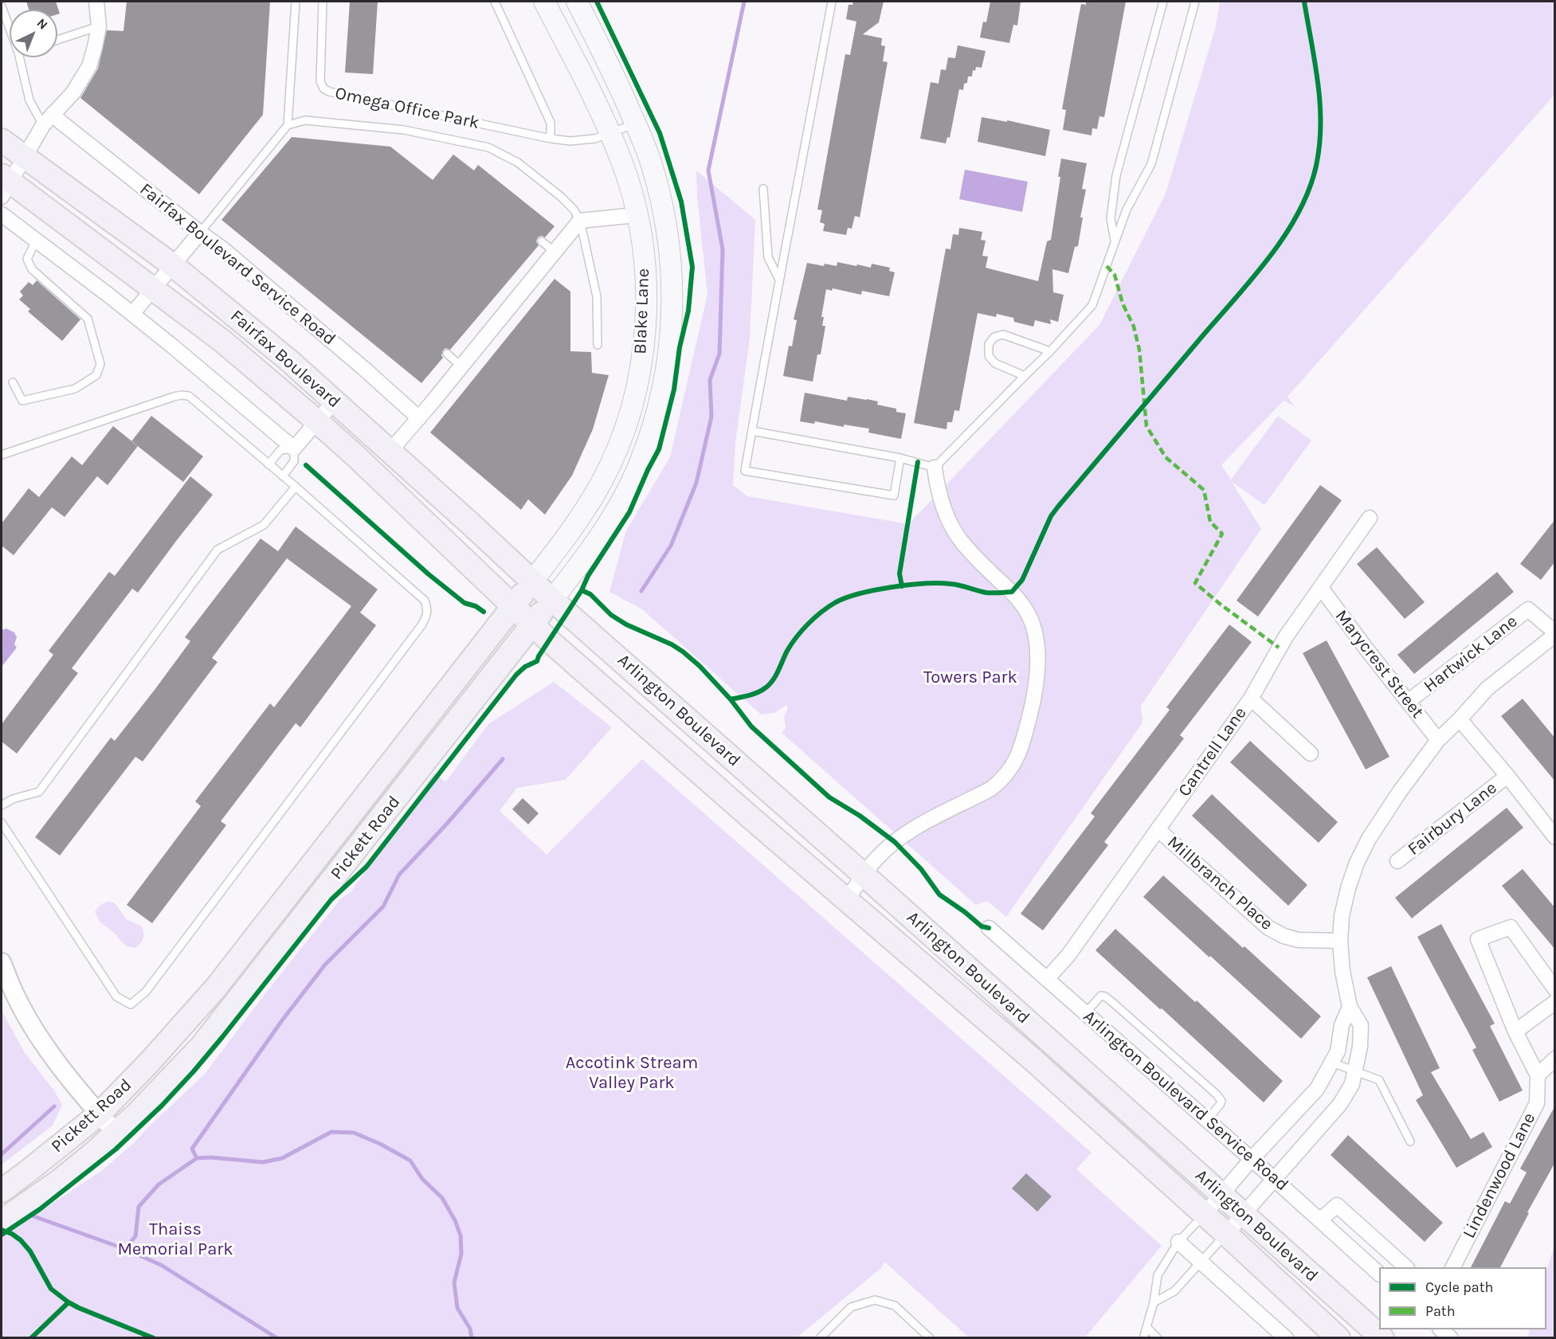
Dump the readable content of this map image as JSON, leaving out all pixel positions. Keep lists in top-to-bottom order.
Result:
{
  "streets": {
    "main road": [
      "Blake Lane",
      "Fairfax Boulevard",
      "Arlington Boulevard",
      "Pickett Road"
    ],
    "street": [
      "Fairfax Boulevard Service Road",
      "Hartwick Lane",
      "Marycrest Street",
      "Cantrell Lane",
      "Fairbury Lane",
      "Millbranch Place",
      "Arlington Boulevard Service Road",
      "Lindenwood Lane"
    ],
    "lane": ["Omega Office Park"]
  },
  "crossings": [
    ["Omega Office Park", "Blake Lane"],
    ["Blake Lane", "Fairfax Boulevard"],
    ["Blake Lane", "Arlington Boulevard"],
    ["Blake Lane", "Pickett Road"],
    ["Fairfax Boulevard", "Arlington Boulevard"],
    ["Fairfax Boulevard", "Pickett Road"],
    ["Hartwick Lane", "Marycrest Street"],
    ["Marycrest Street", "Cantrell Lane"],
    ["Arlington Boulevard", "Pickett Road"],
    ["Cantrell Lane", "Millbranch Place"],
    ["Cantrell Lane", "Arlington Boulevard Service Road"]
  ],
  "parks": ["Towers Park", "Accotink Stream Valley Park", "Thaiss Memorial Park"],
  "legend": ["Cycle path", "Path"],
  "north": "top right"
}
